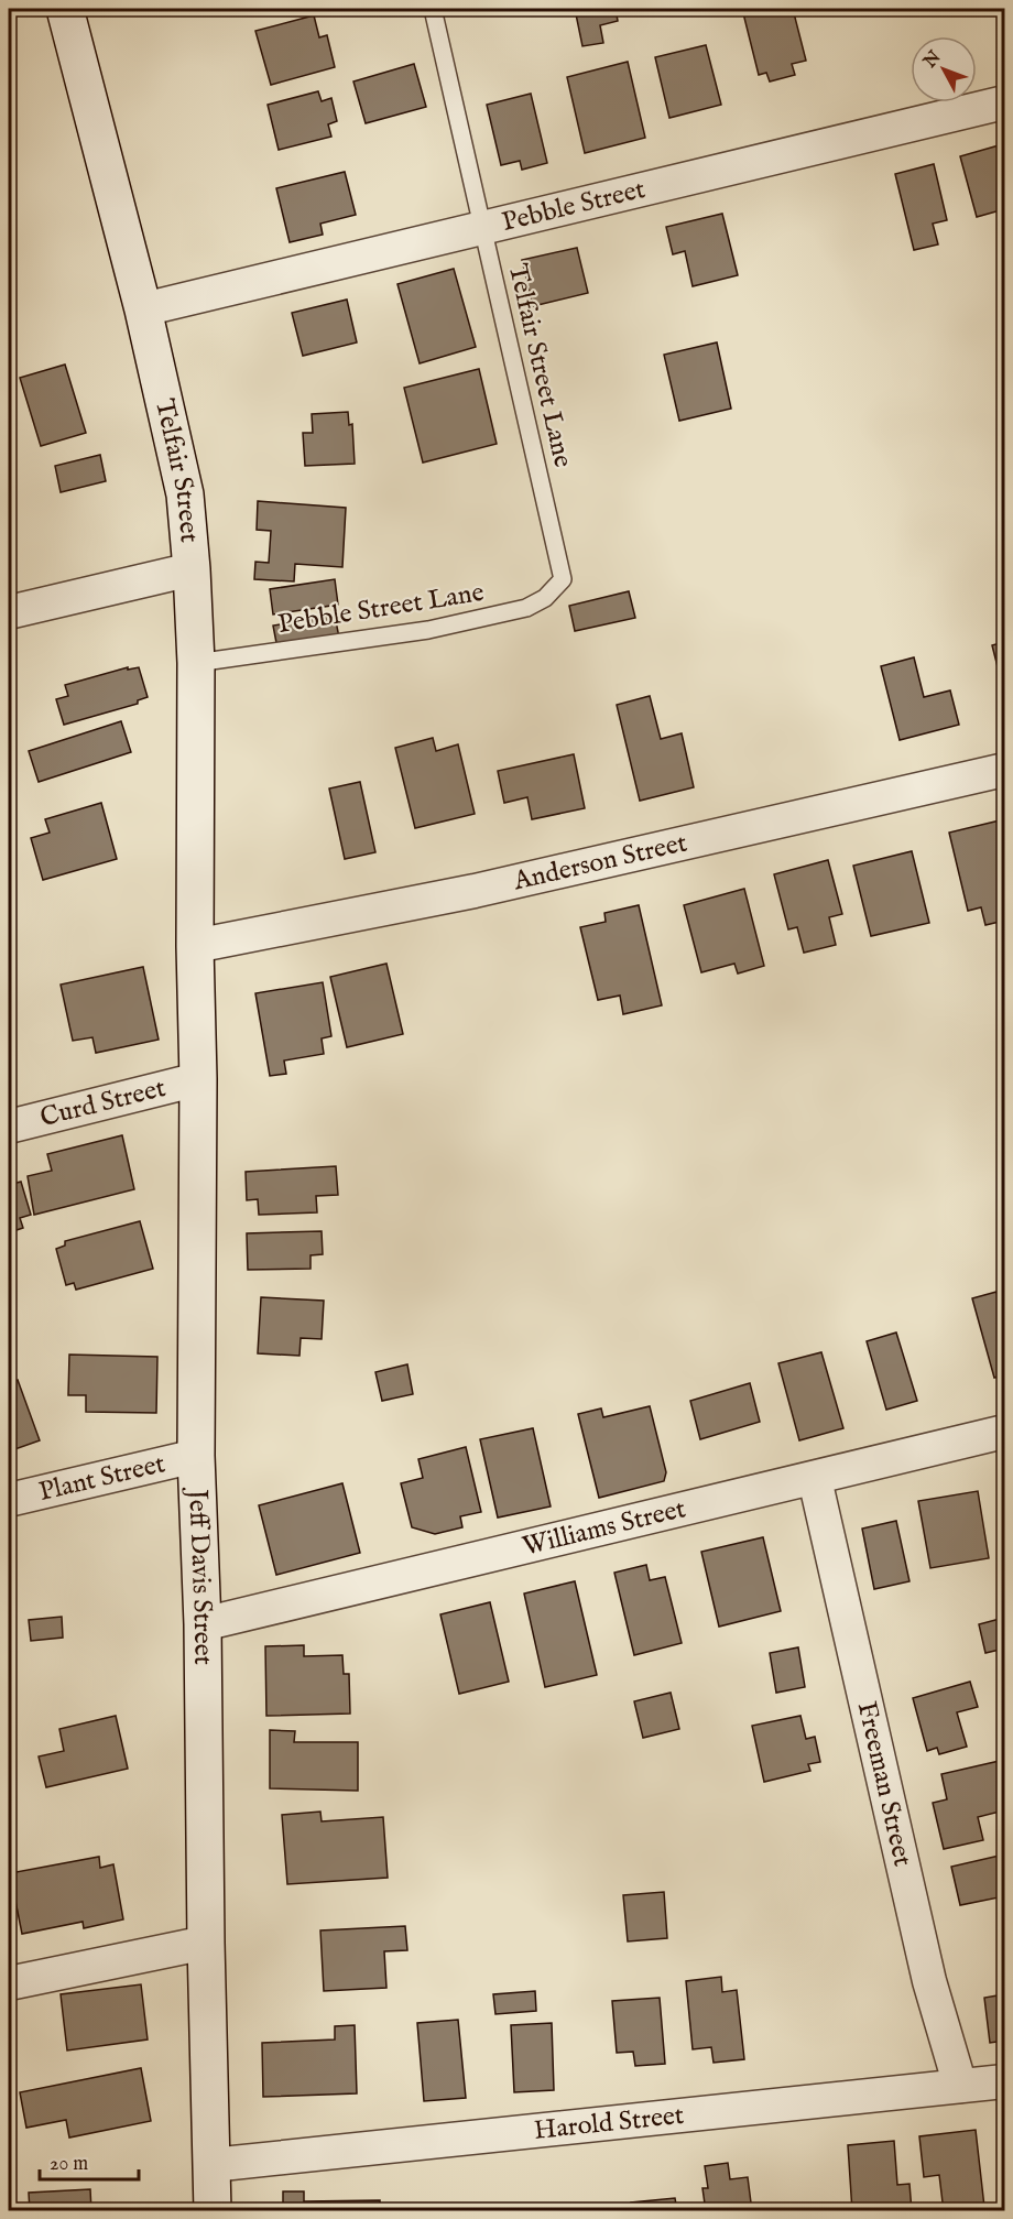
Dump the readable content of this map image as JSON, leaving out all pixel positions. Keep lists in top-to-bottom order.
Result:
{
  "streets": {
    "street": [
      "Pebble Street",
      "Telfair Street",
      "Anderson Street",
      "Curd Street",
      "Plant Street",
      "Williams Street",
      "Jeff Davis Street",
      "Freeman Street",
      "Harold Street"
    ],
    "lane": ["Telfair Street Lane", "Pebble Street Lane"]
  },
  "crossings": [
    ["Pebble Street", "Telfair Street Lane"],
    ["Pebble Street", "Telfair Street"],
    ["Telfair Street Lane", "Pebble Street Lane"],
    ["Telfair Street", "Pebble Street Lane"],
    ["Telfair Street", "Anderson Street"],
    ["Telfair Street", "Jeff Davis Street"],
    ["Anderson Street", "Jeff Davis Street"],
    ["Curd Street", "Jeff Davis Street"],
    ["Plant Street", "Jeff Davis Street"],
    ["Williams Street", "Jeff Davis Street"],
    ["Williams Street", "Freeman Street"],
    ["Jeff Davis Street", "Harold Street"],
    ["Freeman Street", "Harold Street"]
  ],
  "scale_bar": "20 m",
  "north": "top left"
}
